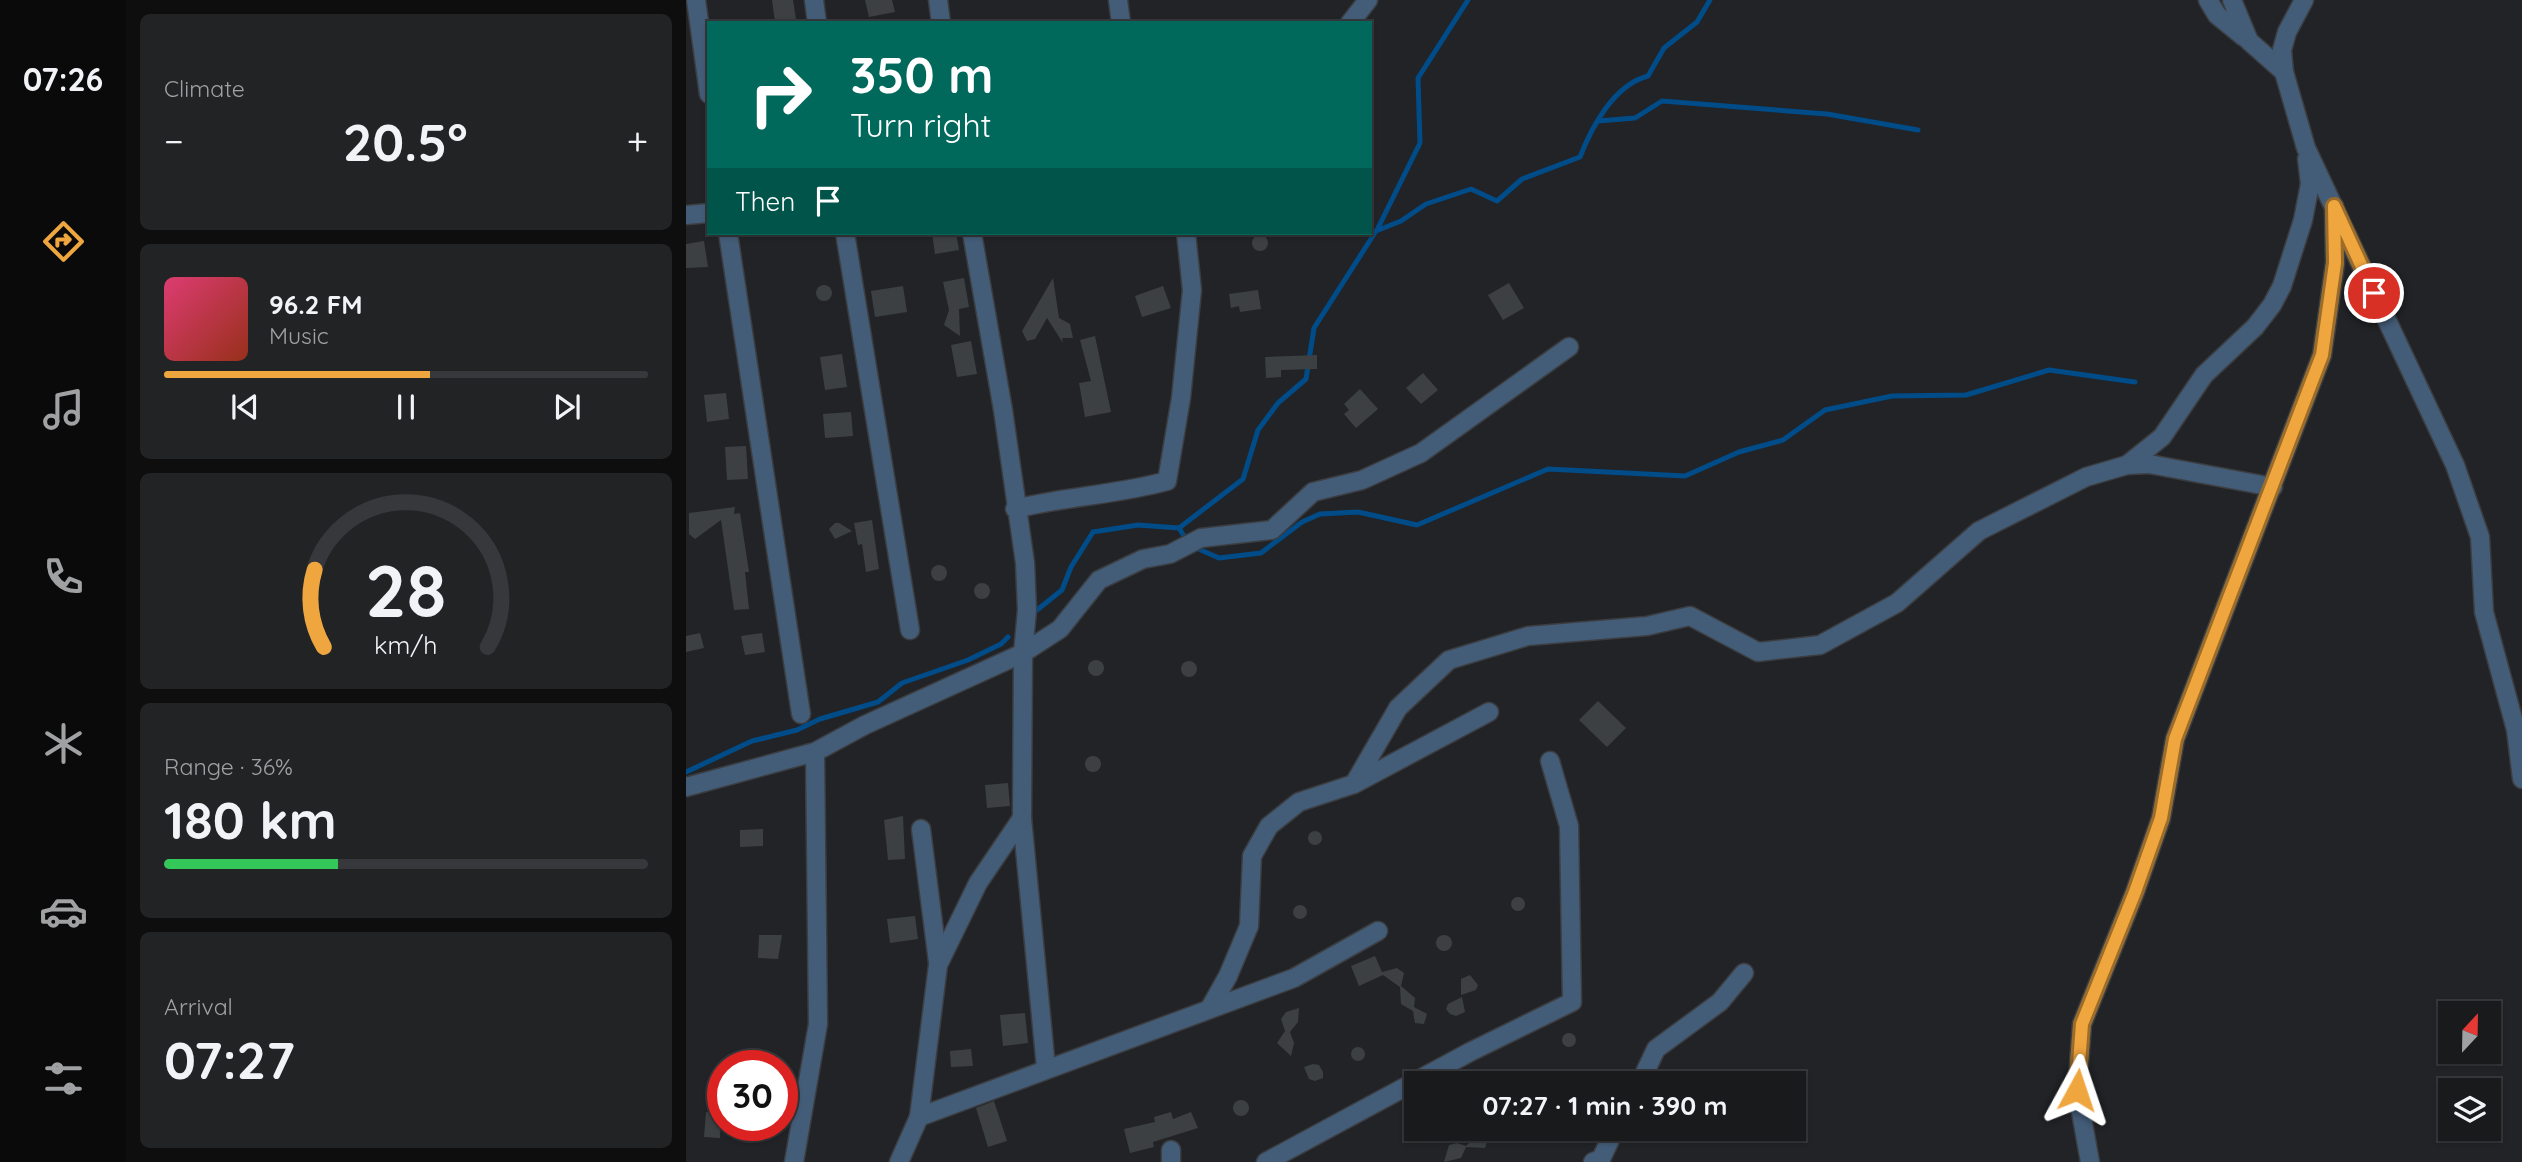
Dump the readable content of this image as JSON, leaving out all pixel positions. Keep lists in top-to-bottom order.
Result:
{
  "north": "top",
  "page": {
    "tabs": "07:26",
    "tile": [
      "Climate",
      ["Range · 36%", "180 km"],
      ["Arrival", "07:27"]
    ],
    "turn": ["350 m", "Turn right"],
    "heat": ["−", "20.5°", "+"],
    "then": "Then",
    "song": ["96.2 FM", "Music"],
    "limit": "30",
    "trip": "07:27 · 1 min · 390 m",
    "gauge": ["28", "km/h"]
  }
}
